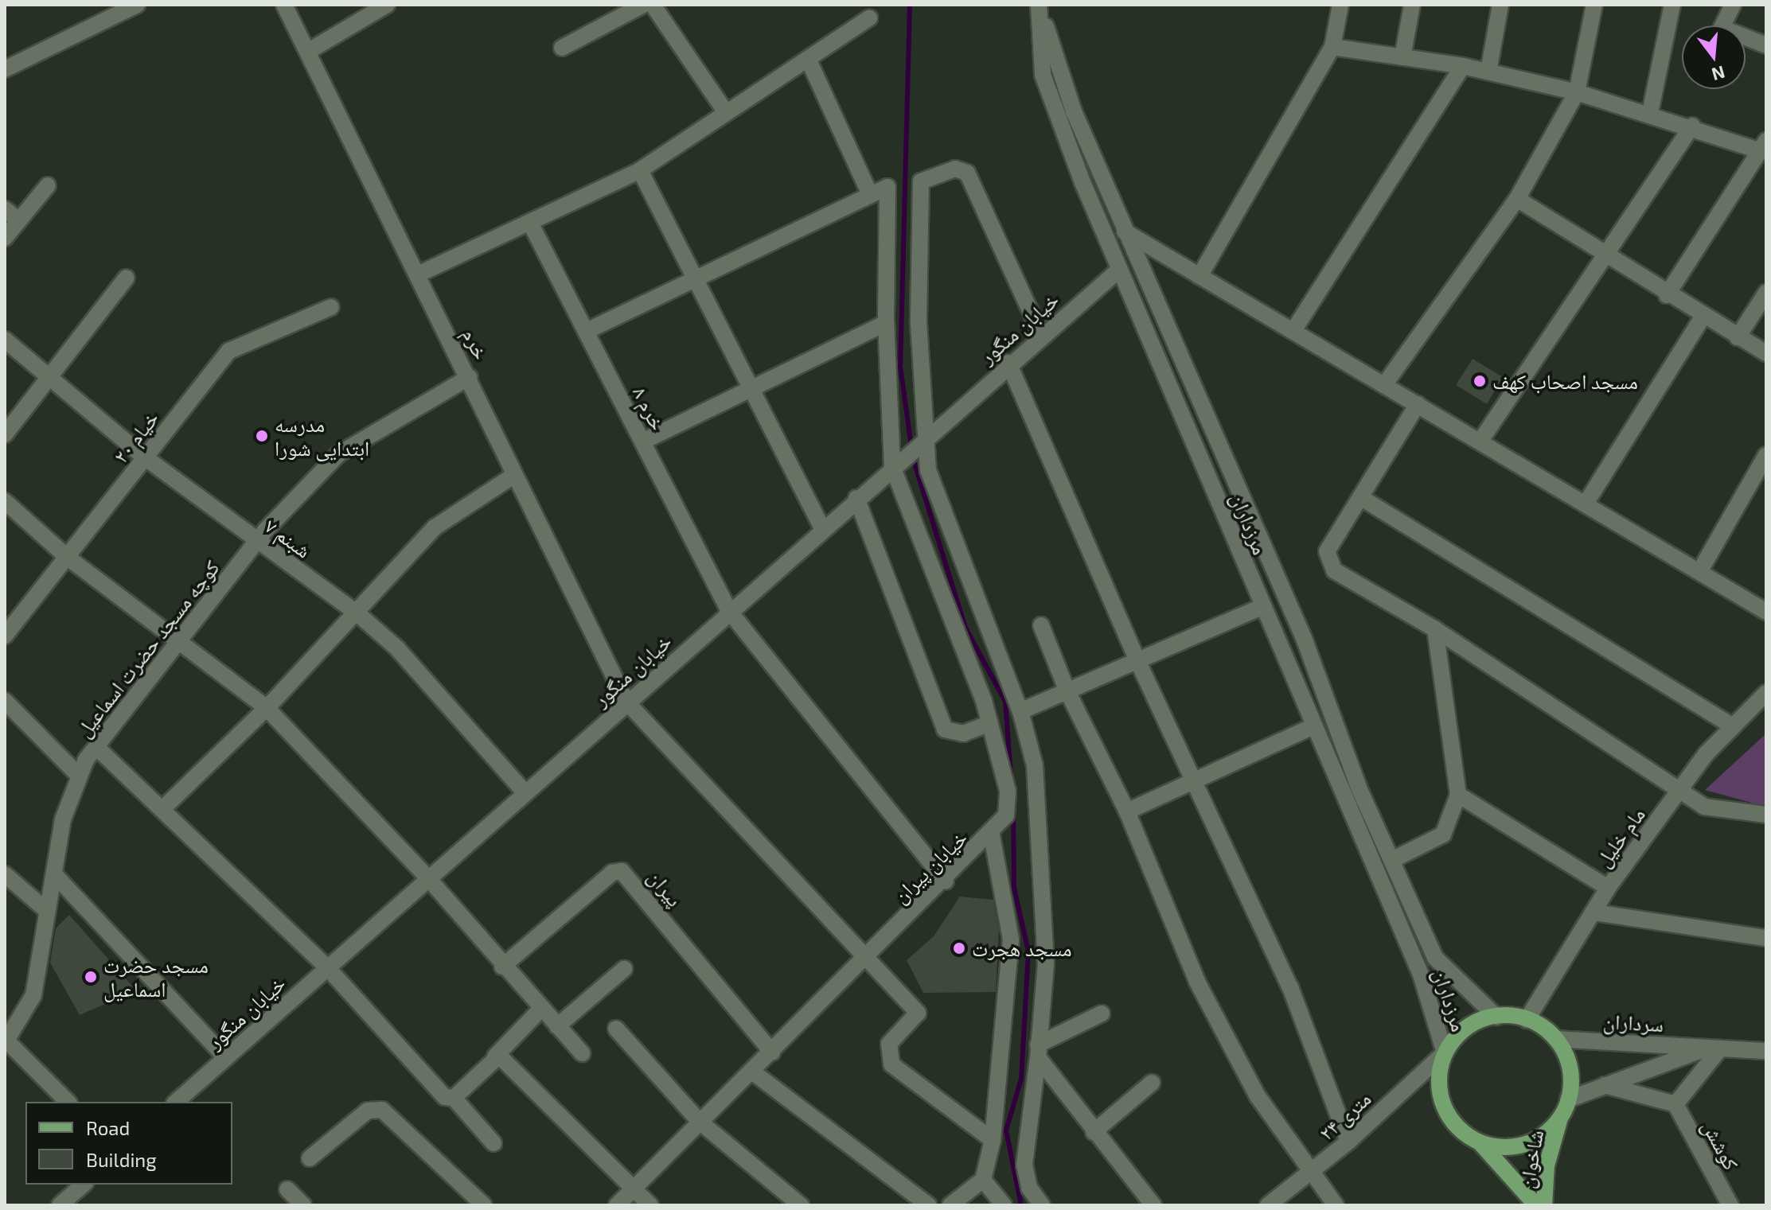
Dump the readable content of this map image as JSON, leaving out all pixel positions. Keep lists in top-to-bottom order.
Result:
{
  "streets": {
    "main road": ["شاخوان"],
    "street": [
      "خیابان منگور",
      "خرم",
      "خرم ۸",
      "خیام ۲۰",
      "مرزداران",
      "شبنم ۷",
      "کوچه مسجد حضرت اسماعیل",
      "مام خلیل",
      "خیابان پیران",
      "پیران",
      "سرداران",
      "۲۴ متری",
      "کوشش"
    ]
  },
  "crossings": [
    ["خیابان منگور", "خرم"],
    ["خیابان منگور", "خرم ۸"],
    ["خیابان منگور", "مرزداران"],
    ["خیابان منگور", "شبنم ۷"],
    ["خیابان منگور", "خیابان پیران"],
    ["خرم", "کوچه مسجد حضرت اسماعیل"],
    ["خرم", "خیابان پیران"],
    ["خرم ۸", "خیابان پیران"],
    ["خیام ۲۰", "شبنم ۷"],
    ["مرزداران", "مام خلیل"],
    ["مرزداران", "سرداران"],
    ["مرزداران", "۲۴ متری"],
    ["مرزداران", "شاخوان"],
    ["شبنم ۷", "کوچه مسجد حضرت اسماعیل"],
    ["مام خلیل", "سرداران"],
    ["مام خلیل", "۲۴ متری"],
    ["مام خلیل", "شاخوان"],
    ["خیابان پیران", "پیران"],
    ["سرداران", "۲۴ متری"],
    ["سرداران", "شاخوان"],
    ["۲۴ متری", "شاخوان"]
  ],
  "places": [
    "مسجد اصحاب کهف",
    "مدرسه ابتدایی شورا",
    "مسجد هجرت",
    "مسجد حضرت اسماعیل"
  ],
  "legend": ["Road", "Building"],
  "north": "bottom"
}
